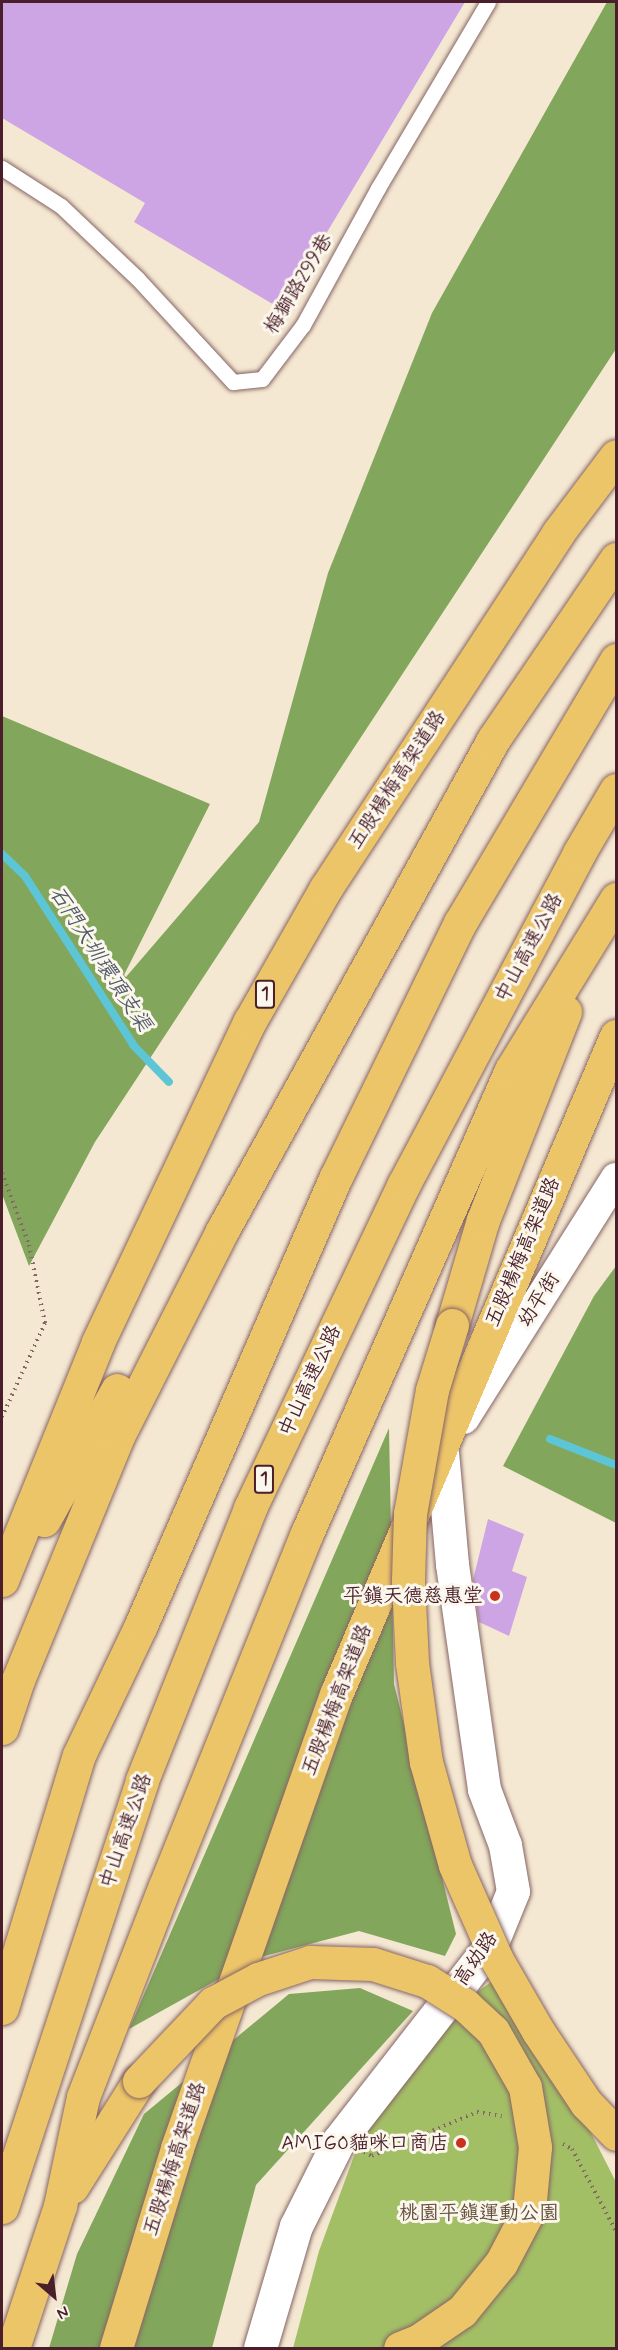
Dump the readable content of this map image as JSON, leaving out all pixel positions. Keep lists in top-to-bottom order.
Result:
{
  "streets": {
    "highway": ["五股楊梅高架道路", "中山高速公路", "1"],
    "street": ["幼平街", "高幼路"],
    "lane": ["梅獅路299巷"]
  },
  "crossings": [
    ["幼平街", "高幼路"]
  ],
  "water": ["石門大圳環頂支渠"],
  "parks": ["桃園平鎮運動公園"],
  "places": ["平鎮天德慈惠堂", "AMIGO貓咪口商店"],
  "north": "bottom right"
}
